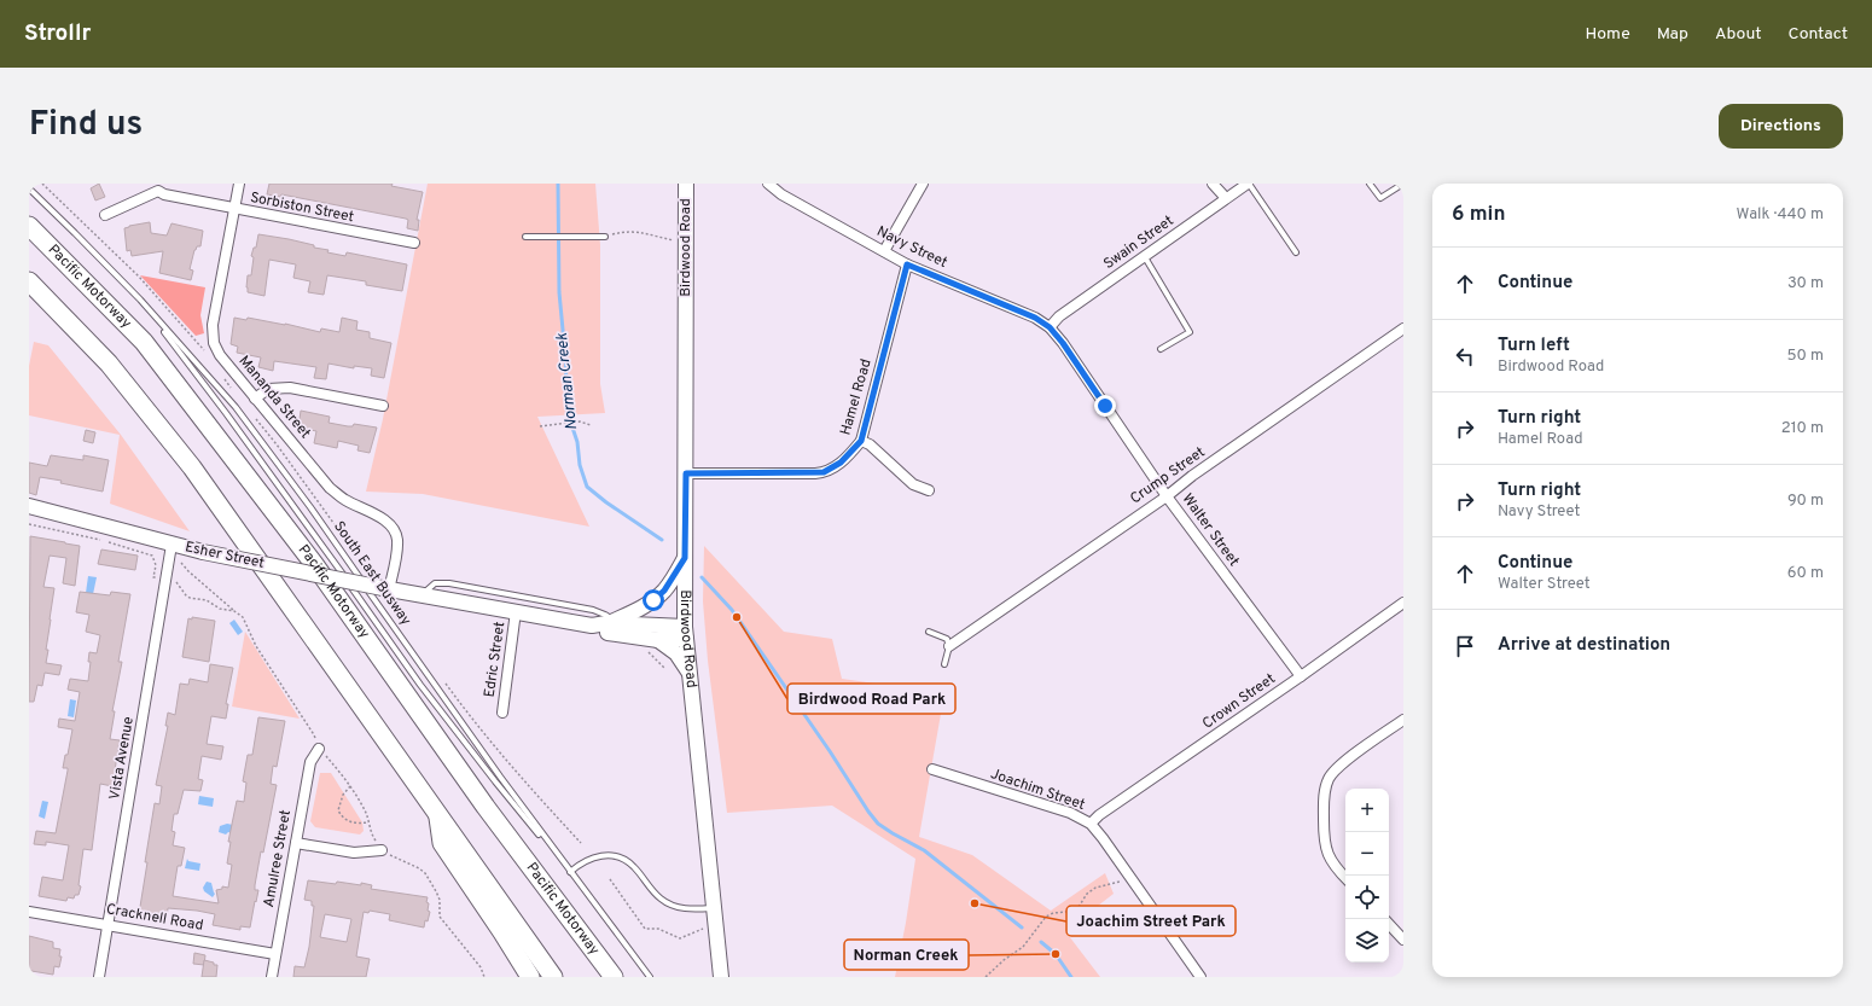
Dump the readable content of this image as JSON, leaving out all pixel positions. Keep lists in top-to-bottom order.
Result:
{
  "streets": {
    "highway": ["Pacific Motorway"],
    "main road": ["Birdwood Road", "Esher Street"],
    "street": [
      "Sorbiston Street",
      "Swain Street",
      "Navy Street",
      "Mananda Street",
      "Hamel Road",
      "Crump Street",
      "Walter Street",
      "Edric Street",
      "Crown Street",
      "Vista Avenue",
      "Joachim Street",
      "Amulree Street",
      "Cracknell Road"
    ],
    "lane": ["South East Busway"]
  },
  "crossings": [
    ["Sorbiston Street", "Mananda Street"],
    ["Swain Street", "Navy Street"],
    ["Swain Street", "Walter Street"],
    ["Birdwood Road", "Hamel Road"],
    ["Birdwood Road", "Esher Street"],
    ["Navy Street", "Hamel Road"],
    ["Navy Street", "Walter Street"],
    ["Mananda Street", "Esher Street"],
    ["Crump Street", "Walter Street"],
    ["Walter Street", "Crown Street"],
    ["Esher Street", "Edric Street"],
    ["Esher Street", "Vista Avenue"],
    ["Crown Street", "Joachim Street"],
    ["Vista Avenue", "Cracknell Road"],
    ["Amulree Street", "Cracknell Road"]
  ],
  "water": ["Norman Creek"],
  "places": ["Birdwood Road Park", "Joachim Street Park", "Norman Creek"],
  "page": {
    "header": "Strollr",
    "nav": [
      "Home",
      "Map",
      "About",
      "Contact"
    ],
    "title": "Find us",
    "buttons": "Directions",
    "heading": ["6 min", "Walk · 440 m"],
    "list": [
      ["Continue", "30 m"],
      ["Turn left", "Birdwood Road", "50 m"],
      ["Turn right", "Hamel Road", "210 m"],
      ["Turn right", "Navy Street", "90 m"],
      ["Continue", "Walter Street", "60 m"],
      "Arrive at destination"
    ],
    "map_buttons": ["+", "−"]
  }
}
